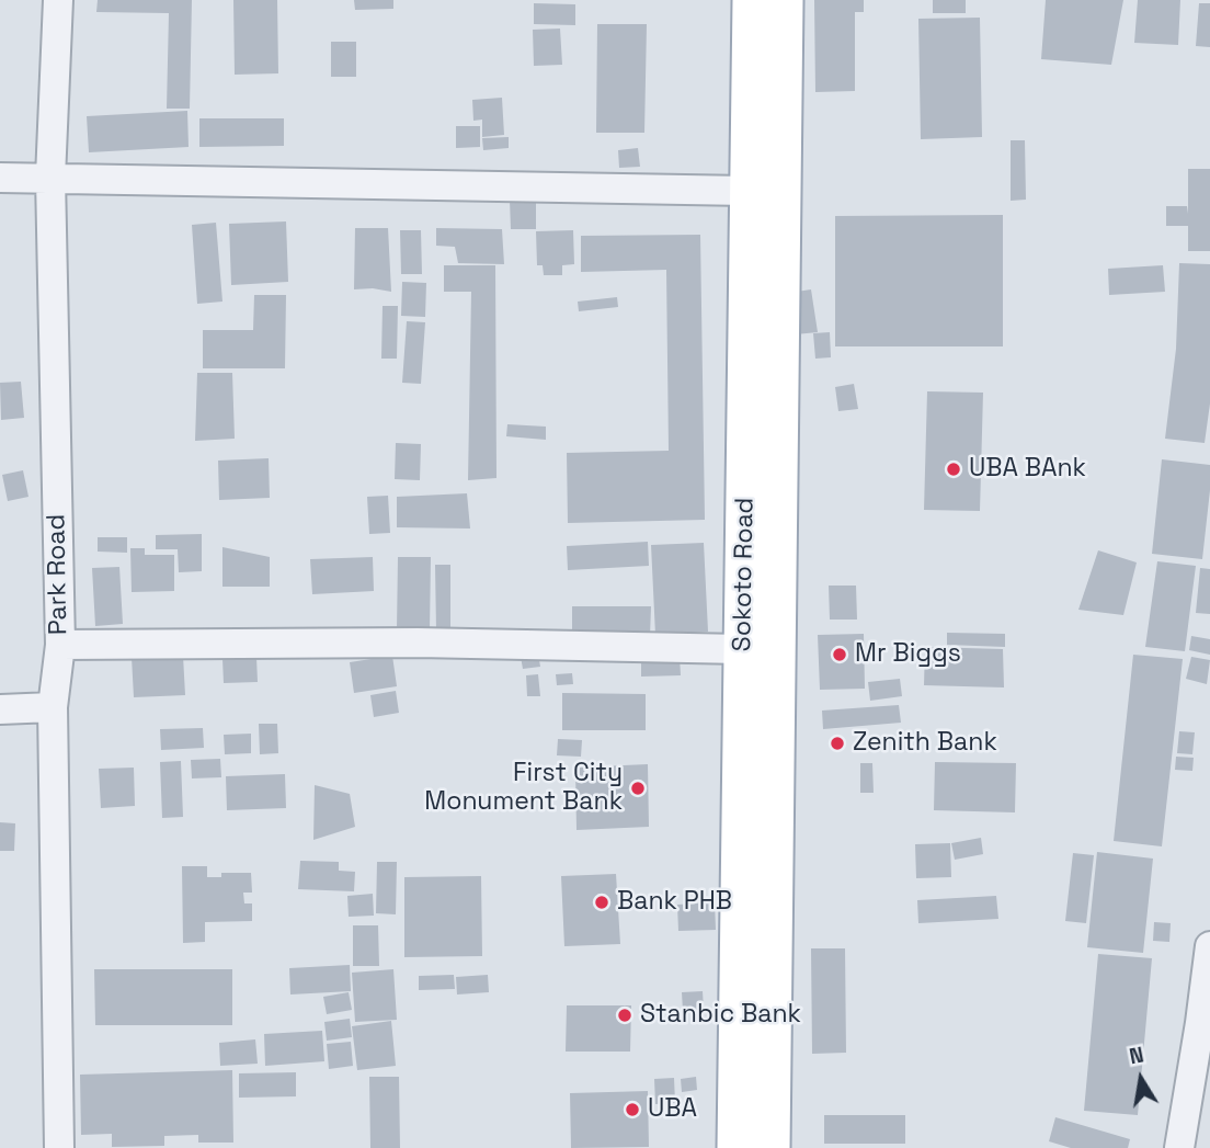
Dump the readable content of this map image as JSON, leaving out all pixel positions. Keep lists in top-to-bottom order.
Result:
{
  "streets": {
    "main road": ["Sokoto Road"],
    "street": ["Park Road"]
  },
  "places": [
    "UBA BAnk",
    "Mr Biggs",
    "Zenith Bank",
    "First City Monument Bank",
    "Bank PHB",
    "Stanbic Bank",
    "UBA"
  ],
  "north": "top"
}
